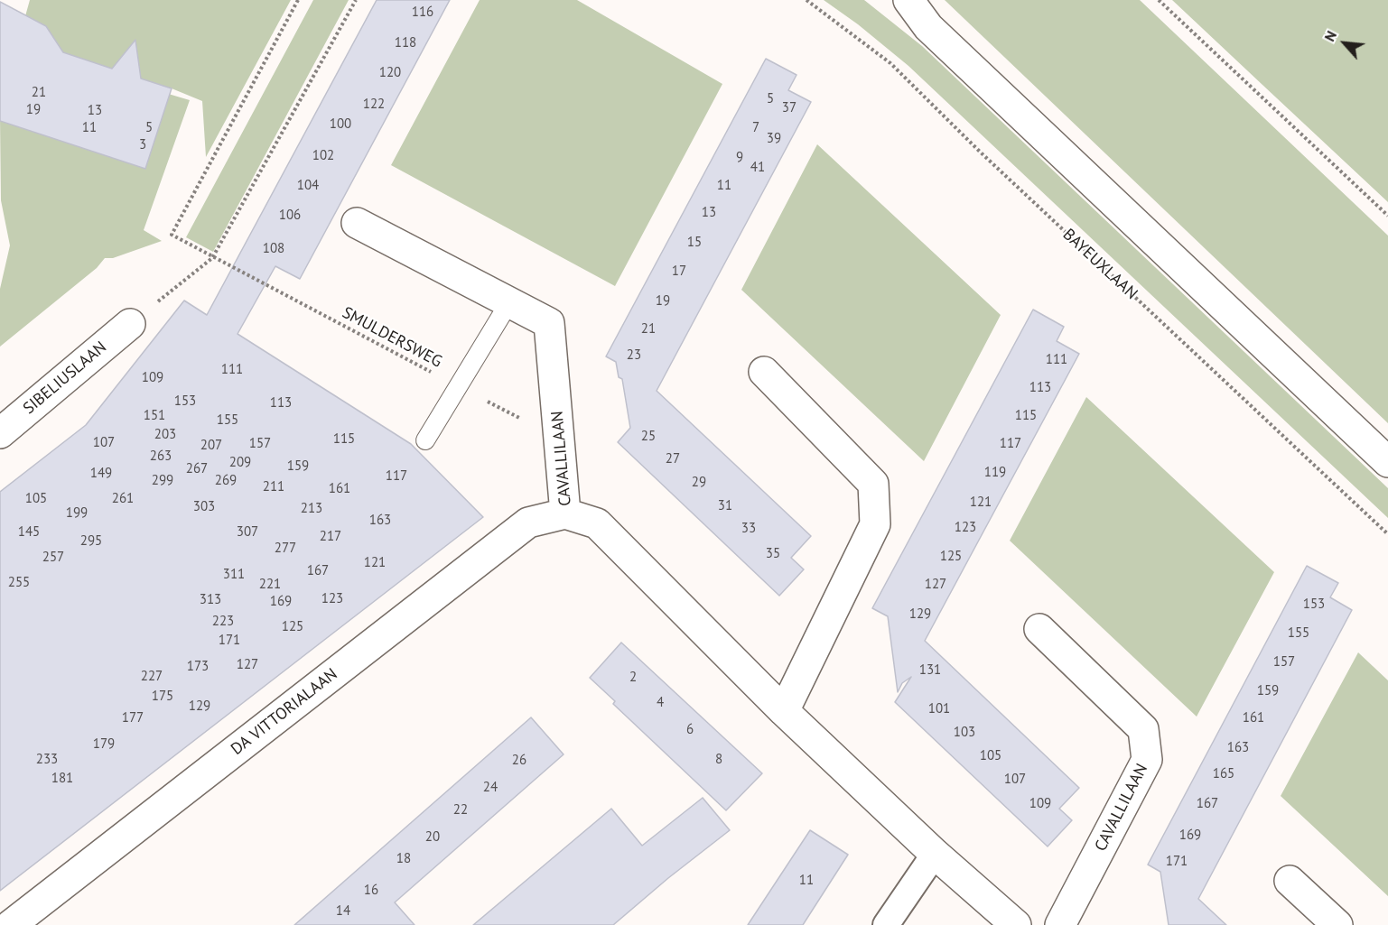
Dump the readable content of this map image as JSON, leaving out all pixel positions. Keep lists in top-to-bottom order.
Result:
{
  "streets": {
    "street": ["SIBELIUSLAAN", "CAVALLILAAN", "DA VITTORIALAAN"],
    "path": ["BAYEUXLAAN", "SMULDERSWEG"]
  },
  "crossings": [
    ["SMULDERSWEG", "CAVALLILAAN"],
    ["CAVALLILAAN", "DA VITTORIALAAN"]
  ],
  "house_numbers": [
    "116",
    "118",
    "120",
    "21",
    "5",
    "122",
    "37",
    "19",
    "13",
    "100",
    "11",
    "5",
    "7",
    "39",
    "3",
    "102",
    "9",
    "41",
    "104",
    "11",
    "13",
    "106",
    "15",
    "108",
    "17",
    "19",
    "21",
    "23",
    "111",
    "111",
    "109",
    "113",
    "153",
    "113",
    "151",
    "115",
    "155",
    "203",
    "25",
    "115",
    "107",
    "157",
    "117",
    "207",
    "263",
    "27",
    "209",
    "159",
    "267",
    "119",
    "149",
    "117",
    "299",
    "269",
    "29",
    "211",
    "161",
    "105",
    "261",
    "121",
    "31",
    "303",
    "213",
    "199",
    "163",
    "123",
    "33",
    "145",
    "307",
    "217",
    "295",
    "277",
    "35",
    "125",
    "257",
    "121",
    "167",
    "311",
    "255",
    "221",
    "127",
    "123",
    "313",
    "169",
    "153",
    "129",
    "223",
    "125",
    "155",
    "171",
    "157",
    "127",
    "173",
    "131",
    "227",
    "2",
    "159",
    "175",
    "4",
    "129",
    "101",
    "177",
    "161",
    "6",
    "103",
    "179",
    "163",
    "105",
    "233",
    "8",
    "26",
    "165",
    "181",
    "107",
    "24",
    "109",
    "167",
    "22",
    "169",
    "20",
    "18",
    "171",
    "11",
    "16",
    "14"
  ],
  "north": "top left"
}
